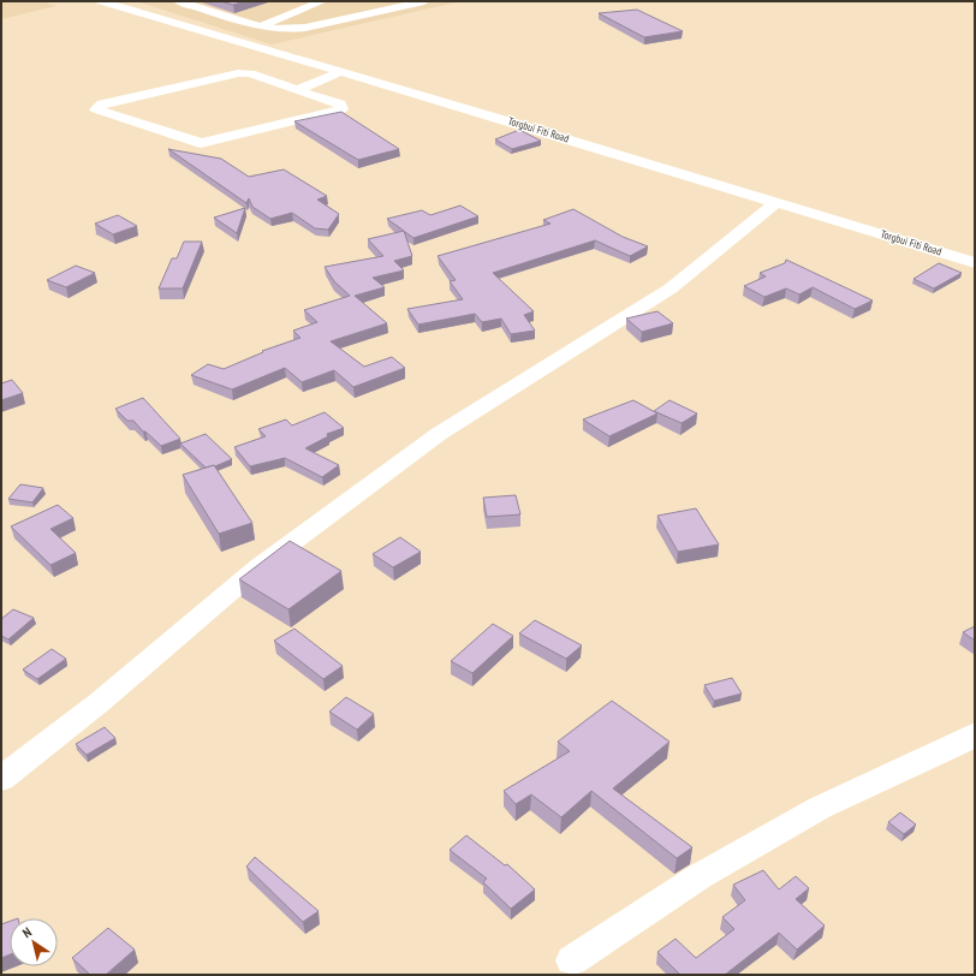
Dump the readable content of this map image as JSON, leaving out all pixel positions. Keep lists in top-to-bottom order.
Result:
{
  "streets": {
    "street": ["Torgbui Fiti Road"]
  },
  "north": "top left"
}
